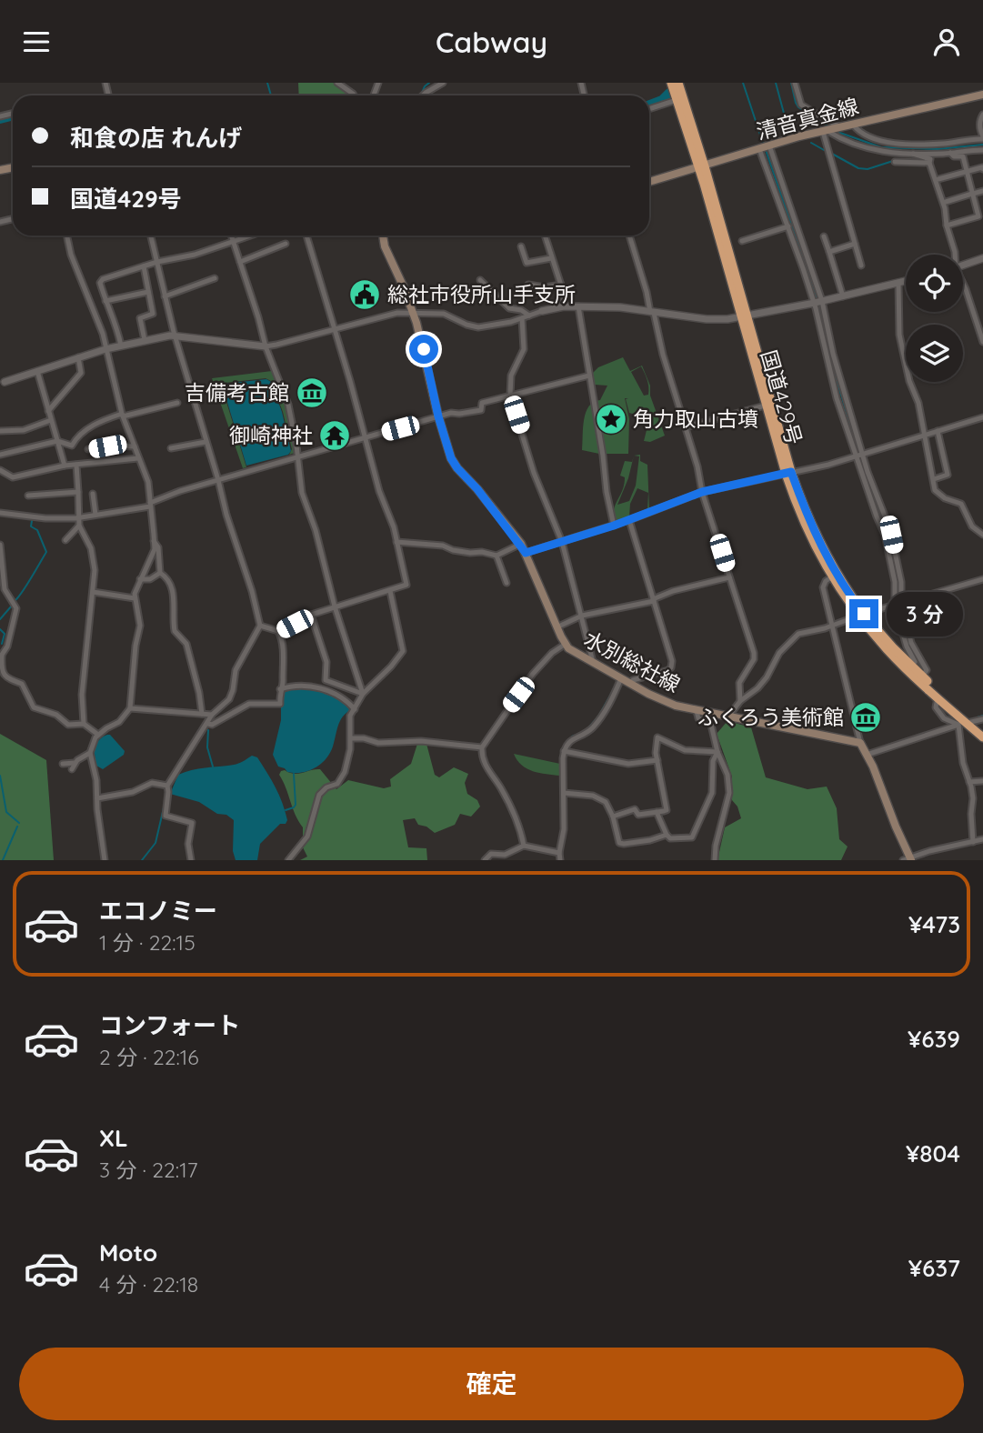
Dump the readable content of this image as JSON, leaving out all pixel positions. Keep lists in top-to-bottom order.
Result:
{
  "streets": {
    "highway": ["国道429号"],
    "main road": ["清音真金線", "水別総社線"]
  },
  "crossings": [
    ["清音真金線", "国道429号"]
  ],
  "places": {
    "public building": ["総社市役所山手支所"],
    "museum": ["吉備考古館", "ふくろう美術館"],
    "place": ["角力取山古墳"],
    "temple": ["御崎神社"]
  },
  "page": {
    "header": "Cabway",
    "banner": ["和食の店 れんげ", "国道429号"],
    "bubble": "3 分",
    "list": [
      {
        "name": "エコノミー",
        "note": "1 分 · 22:15",
        "value": "¥473"
      },
      {
        "name": "コンフォート",
        "note": "2 分 · 22:16",
        "value": "¥639"
      },
      {
        "name": "XL",
        "note": "3 分 · 22:17",
        "value": "¥804"
      },
      {
        "name": "Moto",
        "note": "4 分 · 22:18",
        "value": "¥637"
      }
    ],
    "buttons": "確定"
  }
}
